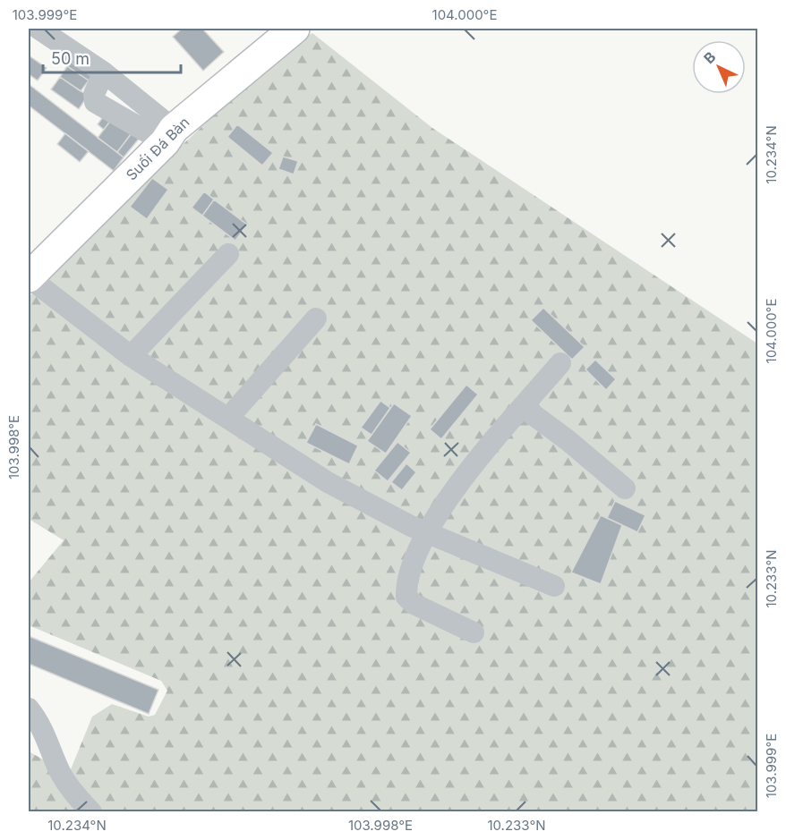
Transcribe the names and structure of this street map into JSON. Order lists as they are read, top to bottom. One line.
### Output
{"streets":{"street":["Suối Đá Bàn"]},"scale_bar":"50 m","north":"top left","coordinates":["103.999°E","104.000°E","10.234°N","103.998°E","10.233°N"]}
